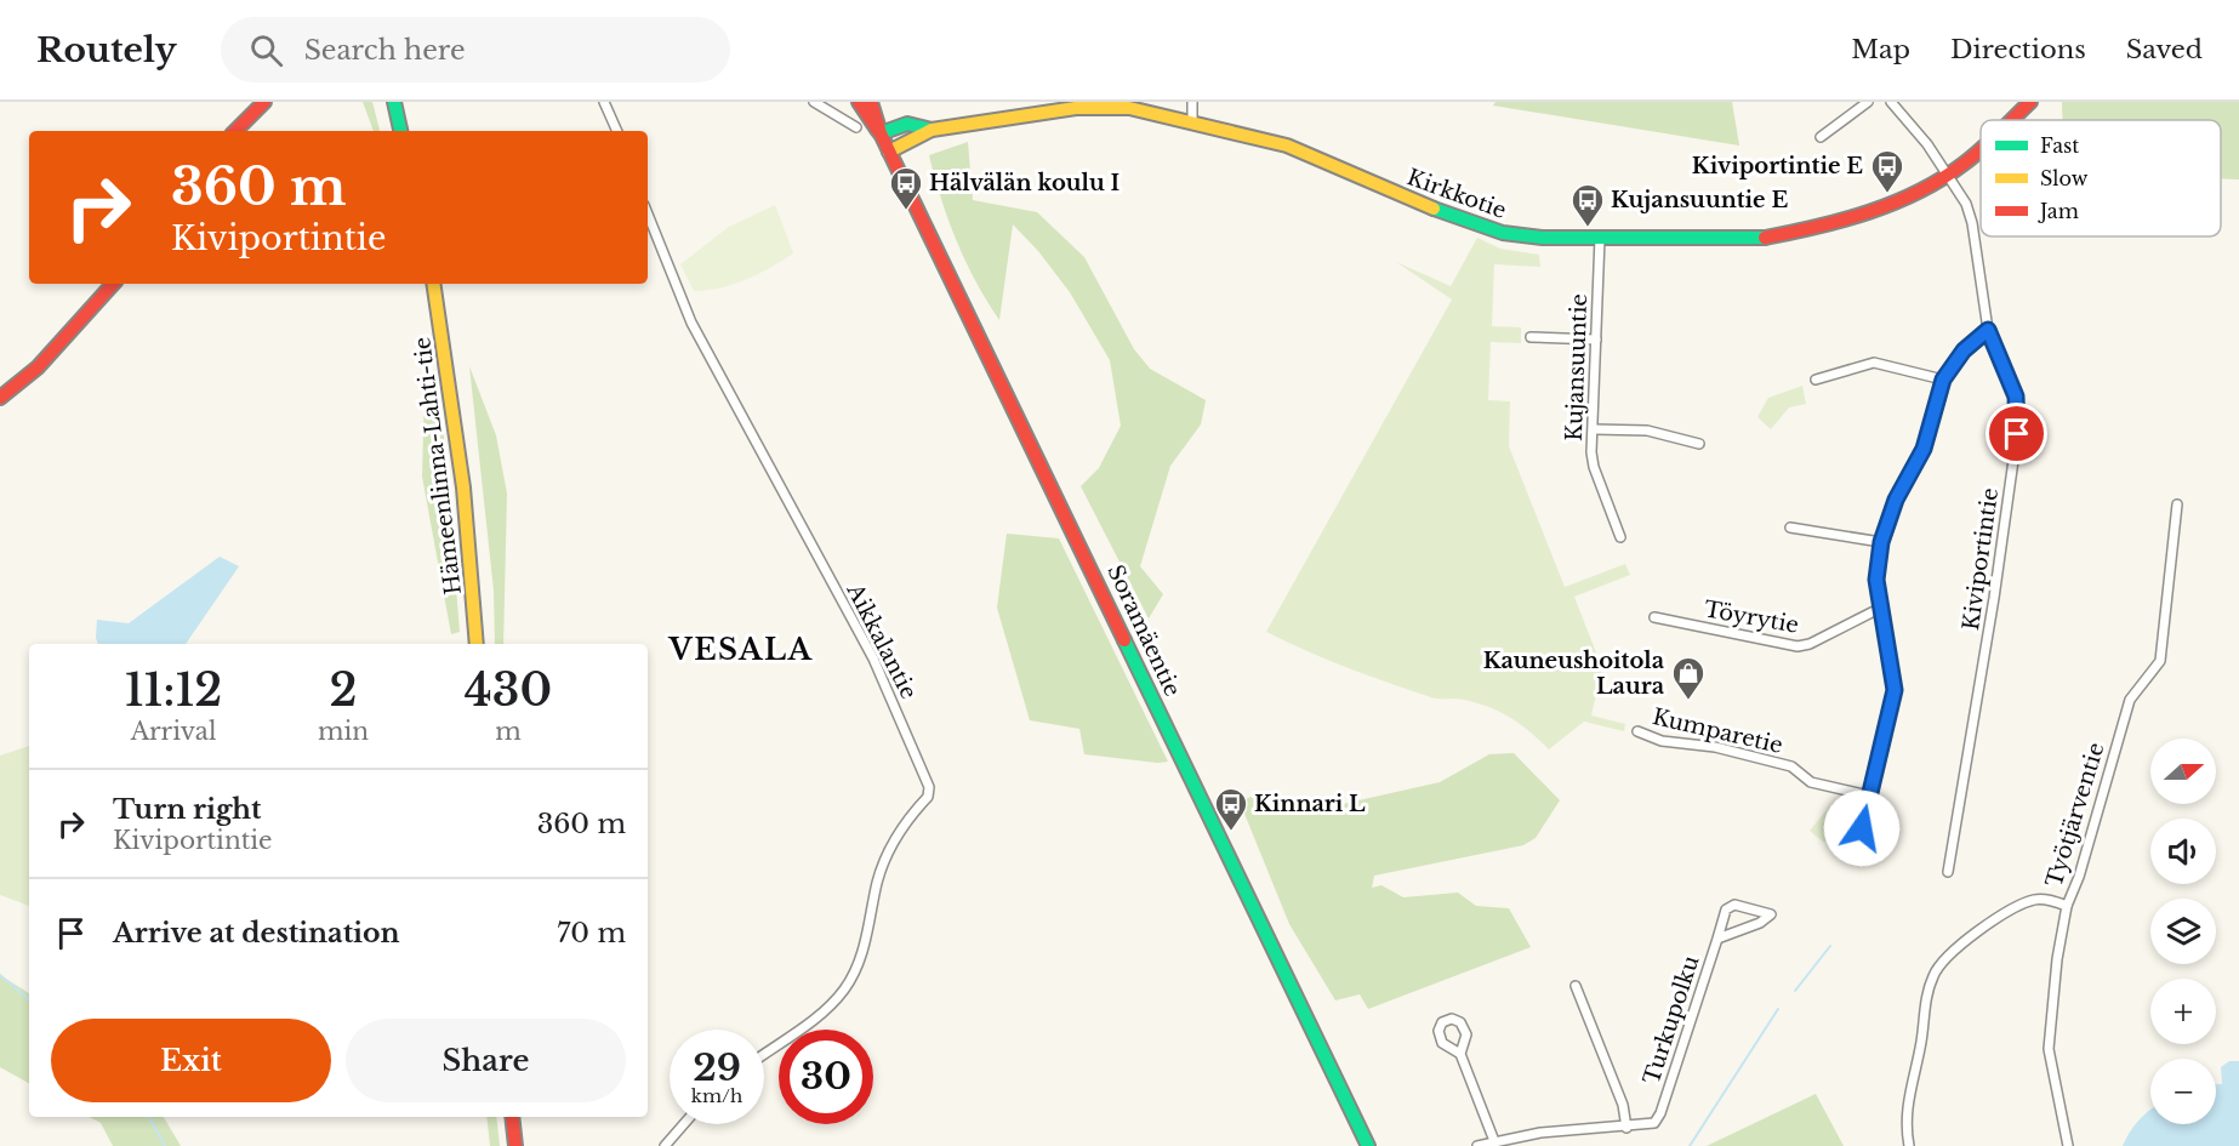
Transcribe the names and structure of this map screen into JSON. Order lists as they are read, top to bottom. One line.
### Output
{"streets":{"main road":["Kirkkotie","Hämeenlinna-Lahti-tie","Soramäentie"],"street":["Kujansuuntie","Kiviportintie","Töyrytie","Aikkalantie","Kumparetie","Työtjärventie","Turkupolku"]},"crossings":[["Kirkkotie","Kujansuuntie"],["Kirkkotie","Kiviportintie"],["Kirkkotie","Soramäentie"]],"districts":["VESALA"],"places":{"bus stop":["Kiviportintie E","Hälvälän koulu I","Kujansuuntie E","Kinnari L"],"shop":["Kauneushoitola Laura"]},"legend":["Fast","Slow","Jam"],"north":"right","page":{"header":"Routely","search":"Search here","nav":["Map","Directions","Saved"],"turn":["360 m","Kiviportintie"],"eta":["11:12","Arrival","2","min","430","m"],"map_buttons":["+","−"],"list":[{"name":"Turn right","note":"Kiviportintie","value":"360 m"},{"name":"Arrive at destination","value":"70 m"}],"buttons":["Exit","Share"],"speed":"29 km/h","limit":"30"}}
